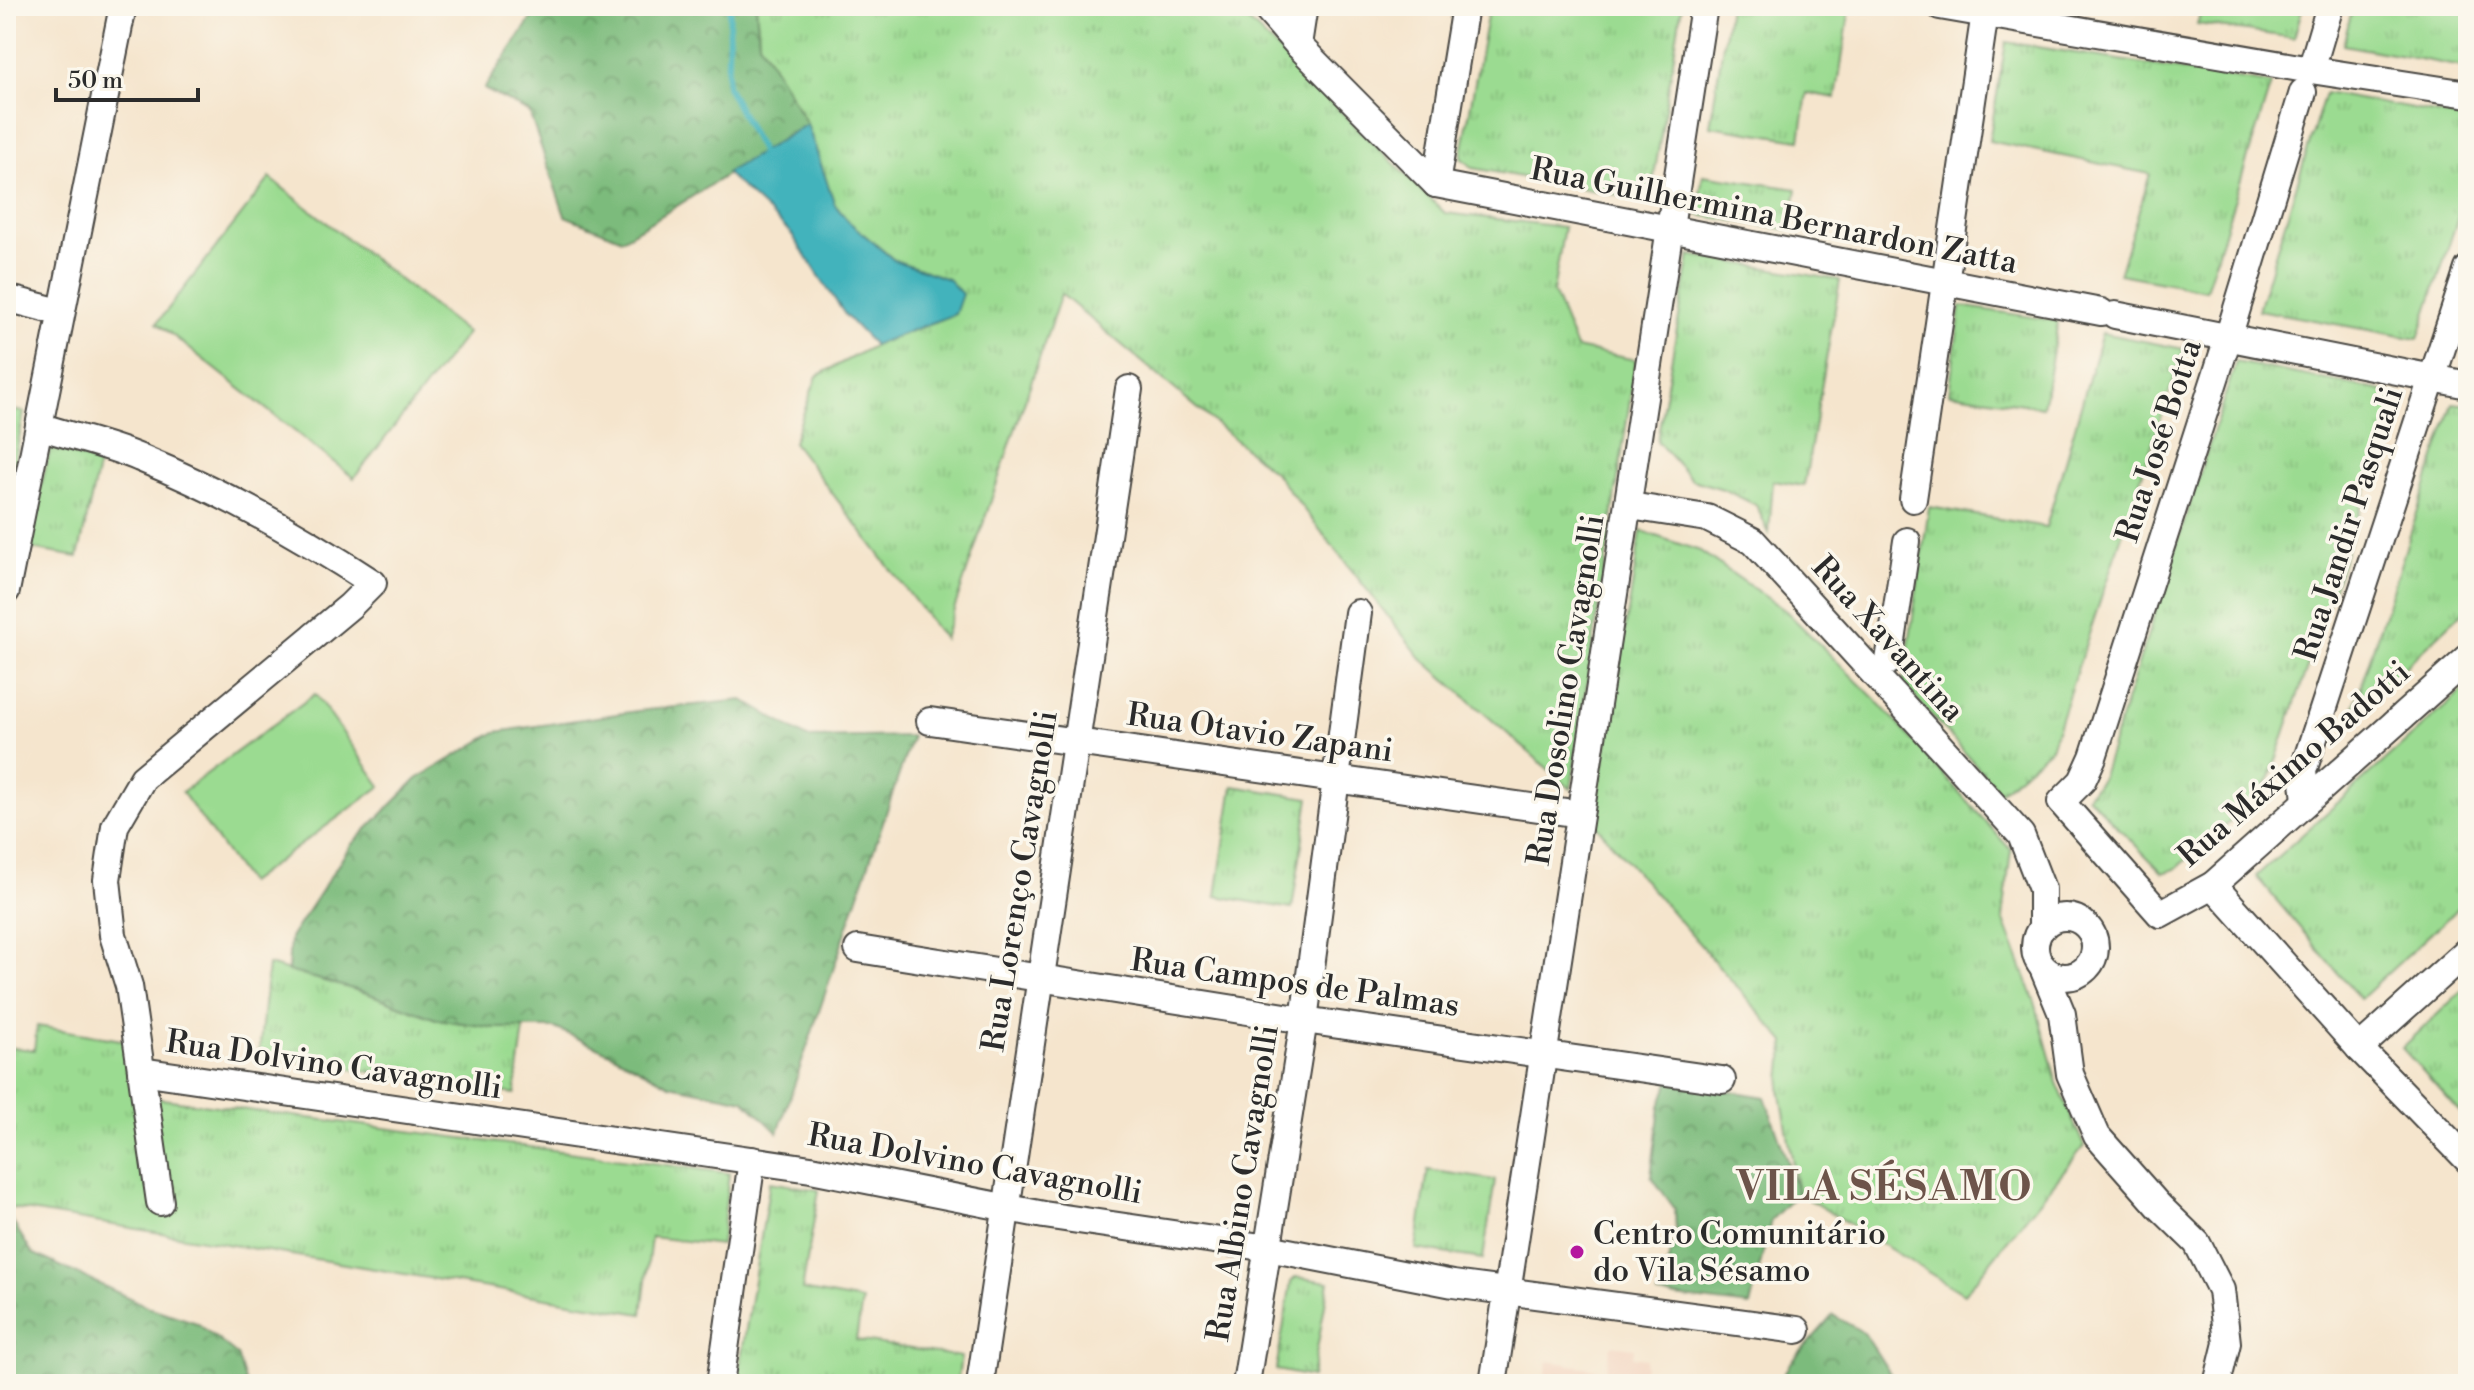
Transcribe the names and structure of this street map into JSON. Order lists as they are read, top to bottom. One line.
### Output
{"streets":{"street":["Rua Guilhermina Bernardon Zatta","Rua José Botta","Rua Jandir Pasquali","Rua Xavantina","Rua Dosolino Cavagnolli","Rua Otavio Zapani","Rua Máximo Badotti","Rua Lorenço Cavagnolli","Rua Campos de Palmas","Rua Dolvino Cavagnolli","Rua Albino Cavagnolli"]},"crossings":[["Rua Guilhermina Bernardon Zatta","Rua José Botta"],["Rua Guilhermina Bernardon Zatta","Rua Jandir Pasquali"],["Rua Guilhermina Bernardon Zatta","Rua Dosolino Cavagnolli"],["Rua José Botta","Rua Máximo Badotti"],["Rua Jandir Pasquali","Rua Máximo Badotti"],["Rua Xavantina","Rua Dosolino Cavagnolli"],["Rua Dosolino Cavagnolli","Rua Otavio Zapani"],["Rua Dosolino Cavagnolli","Rua Campos de Palmas"],["Rua Dosolino Cavagnolli","Rua Dolvino Cavagnolli"],["Rua Otavio Zapani","Rua Lorenço Cavagnolli"],["Rua Otavio Zapani","Rua Albino Cavagnolli"],["Rua Lorenço Cavagnolli","Rua Campos de Palmas"],["Rua Lorenço Cavagnolli","Rua Dolvino Cavagnolli"],["Rua Campos de Palmas","Rua Albino Cavagnolli"],["Rua Dolvino Cavagnolli","Rua Albino Cavagnolli"]],"districts":["VILA SÉSAMO"],"places":["Centro Comunitário do Vila Sésamo"],"scale_bar":"50 m"}
